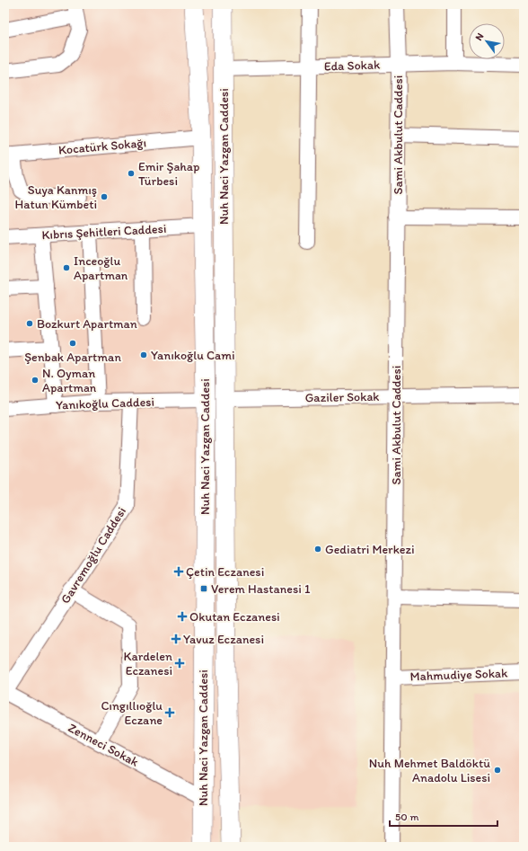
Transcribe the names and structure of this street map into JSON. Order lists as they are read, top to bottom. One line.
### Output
{"streets":{"main road":["Nuh Naci Yazgan Caddesi"],"street":["Eda Sokak","Sami Akbulut Caddesi","Kocatürk Sokağı","Kıbrıs Şehitleri Caddesi","Gaziler Sokak","Yanıkoğlu Caddesi","Gavremoğlu Caddesi","Mahmudiye Sokak","Zenneci Sokak"]},"crossings":[["Eda Sokak","Sami Akbulut Caddesi"],["Eda Sokak","Nuh Naci Yazgan Caddesi"],["Sami Akbulut Caddesi","Gaziler Sokak"],["Sami Akbulut Caddesi","Mahmudiye Sokak"],["Kocatürk Sokağı","Nuh Naci Yazgan Caddesi"],["Nuh Naci Yazgan Caddesi","Kıbrıs Şehitleri Caddesi"],["Nuh Naci Yazgan Caddesi","Gaziler Sokak"],["Nuh Naci Yazgan Caddesi","Yanıkoğlu Caddesi"],["Nuh Naci Yazgan Caddesi","Zenneci Sokak"],["Yanıkoğlu Caddesi","Gavremoğlu Caddesi"],["Gavremoğlu Caddesi","Zenneci Sokak"]],"places":{"other":["Emir Şahap Türbesi","Suya Kanmış Hatun Kümbeti","Inceoğlu Apartman","Bozkurt Apartman","Şenbak Apartman","Yanıkoğlu Cami","N. Oyman Apartman","Gediatri Merkezi","Nuh Mehmet Baldöktü Anadolu Lisesi"],"health":["Çetin Eczanesi","Okutan Eczanesi","Yavuz Eczanesi","Kardelen Eczanesi","Cıngıllıoğlu Eczane"],"transit":["Verem Hastanesi 1"]},"scale_bar":"50 m","north":"top left"}
